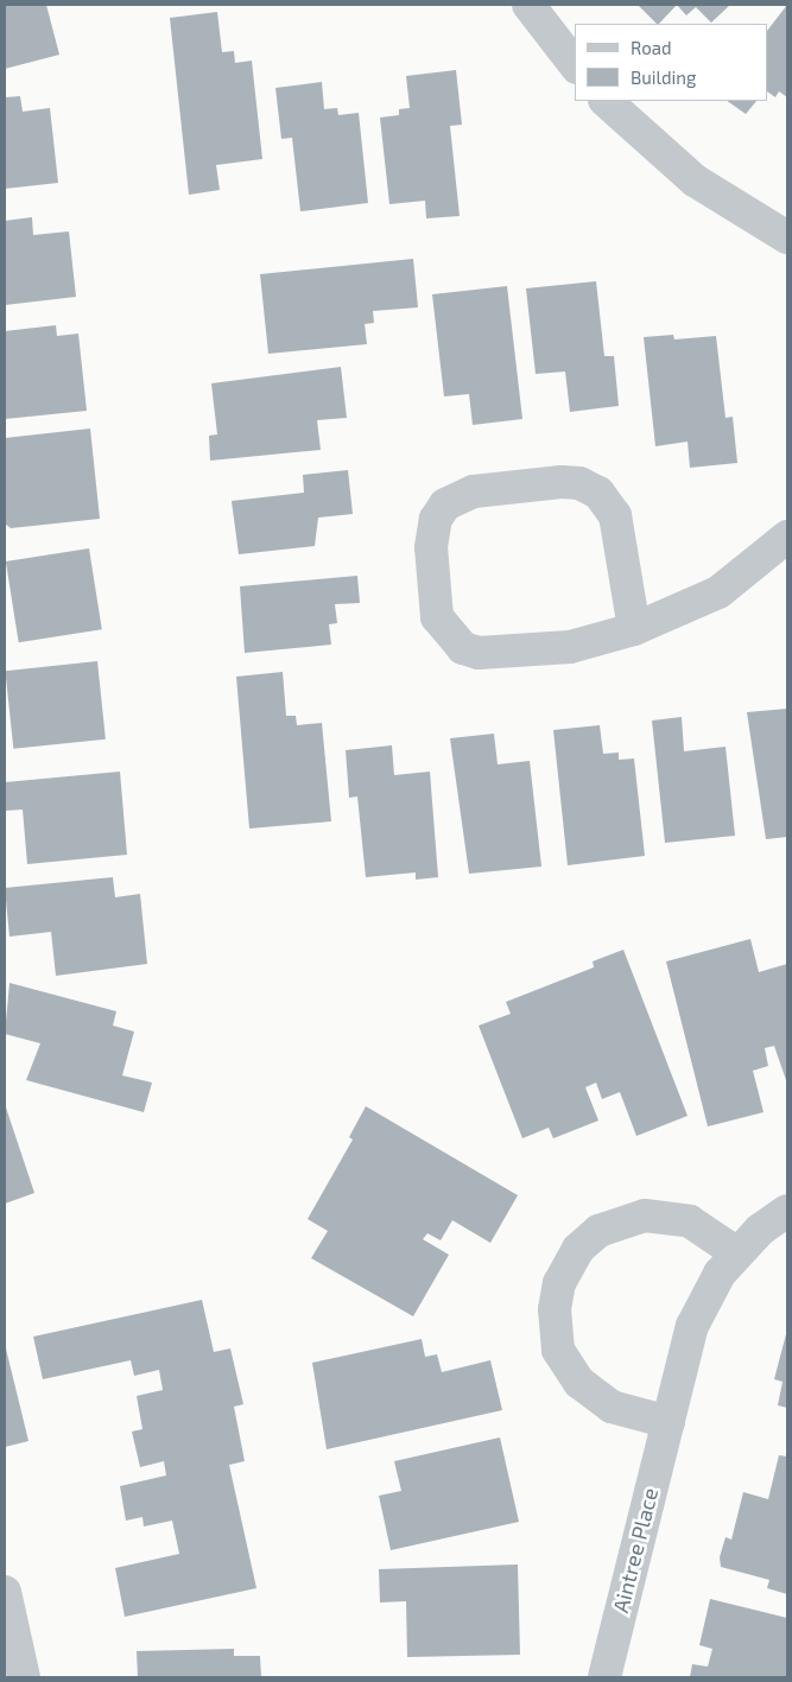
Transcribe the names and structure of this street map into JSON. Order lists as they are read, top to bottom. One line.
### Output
{"streets":{"street":["Aintree Place"]},"legend":["Road","Building"]}
